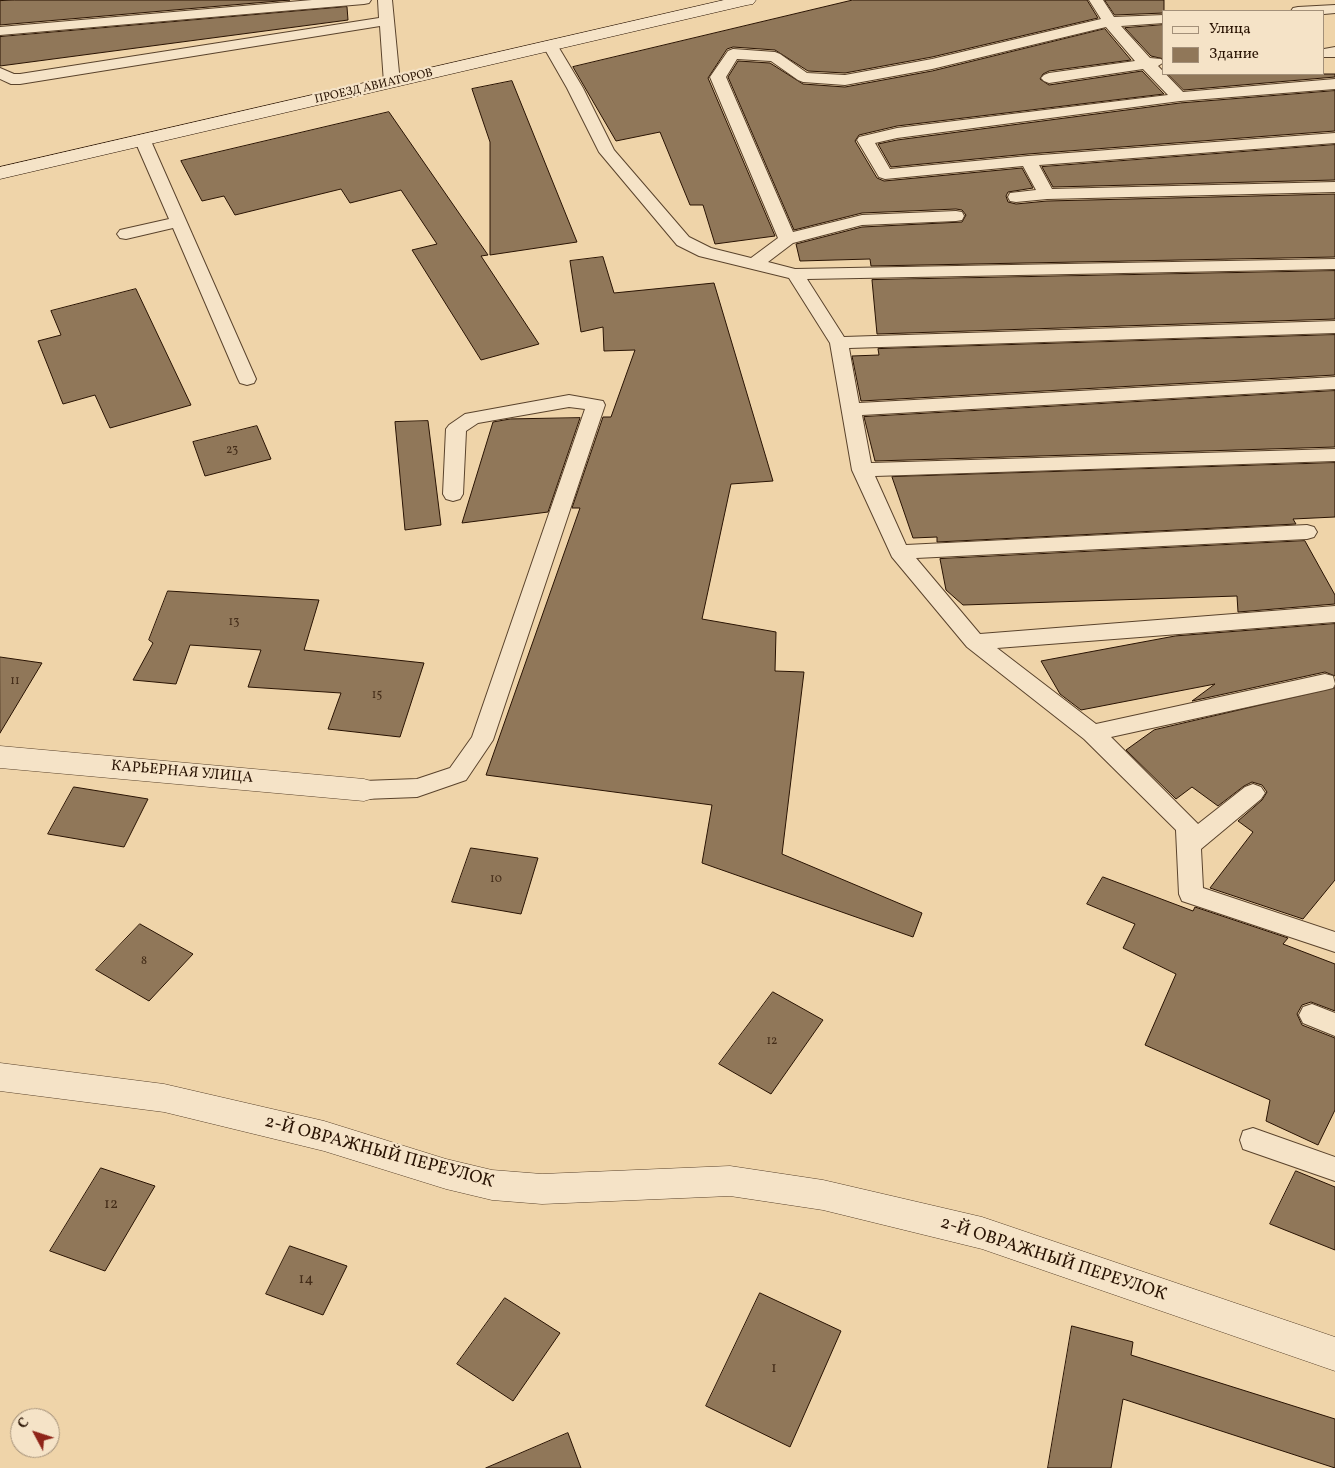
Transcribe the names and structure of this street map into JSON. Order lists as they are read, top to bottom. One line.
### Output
{"streets":{"street":["ПРОЕЗД АВИАТОРОВ","КАРЬЕРНАЯ УЛИЦА","2-Й ОВРАЖНЫЙ ПЕРЕУЛОК"]},"house_numbers":["23","13","11","15","10","8","12","12","14","1"],"legend":["Улица","Здание"],"north":"top left"}
